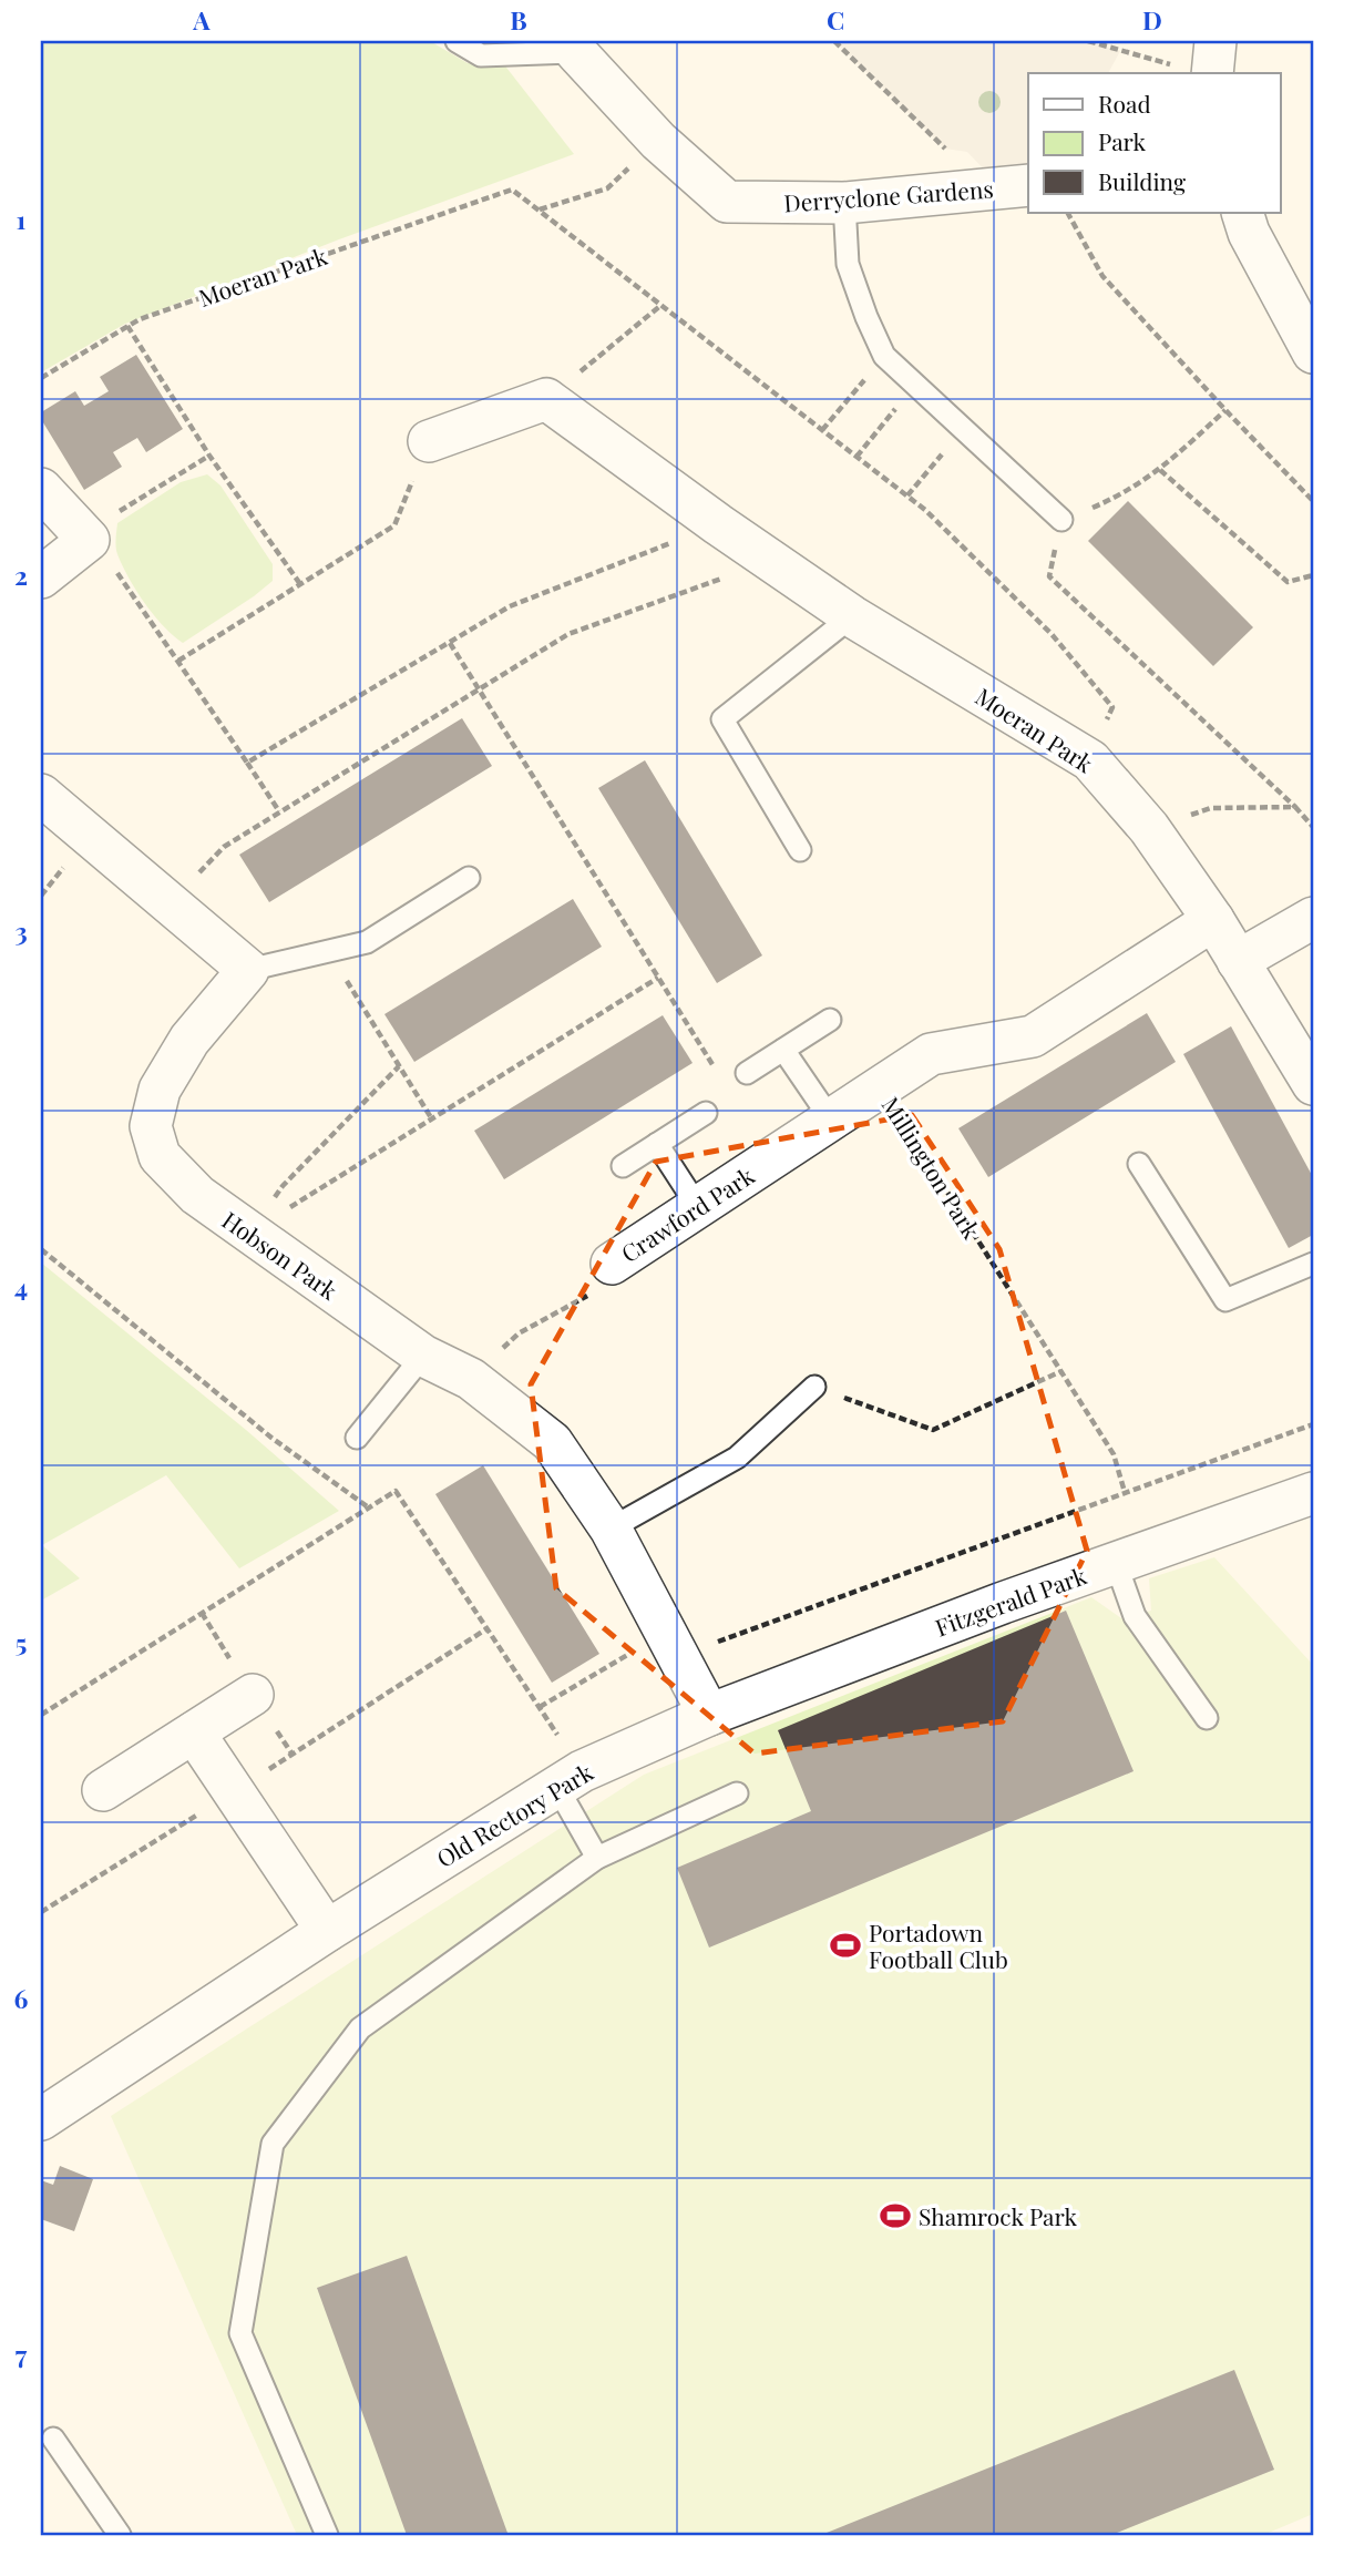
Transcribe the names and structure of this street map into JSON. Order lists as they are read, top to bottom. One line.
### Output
{"streets":{"street":["Derryclone Gardens","Moeran Park","Millington Park","Crawford Park","Hobson Park","Fitzgerald Park","Old Rectory Park"]},"crossings":[["Moeran Park","Millington Park"],["Millington Park","Crawford Park"],["Crawford Park","Hobson Park"],["Hobson Park","Fitzgerald Park"],["Hobson Park","Old Rectory Park"],["Fitzgerald Park","Old Rectory Park"]],"places":{"sports":["Portadown Football Club","Shamrock Park"]},"legend":["Road","Park","Building"],"grid":{"columns":["A","B","C","D"],"rows":["1","2","3","4","5","6","7"]}}
